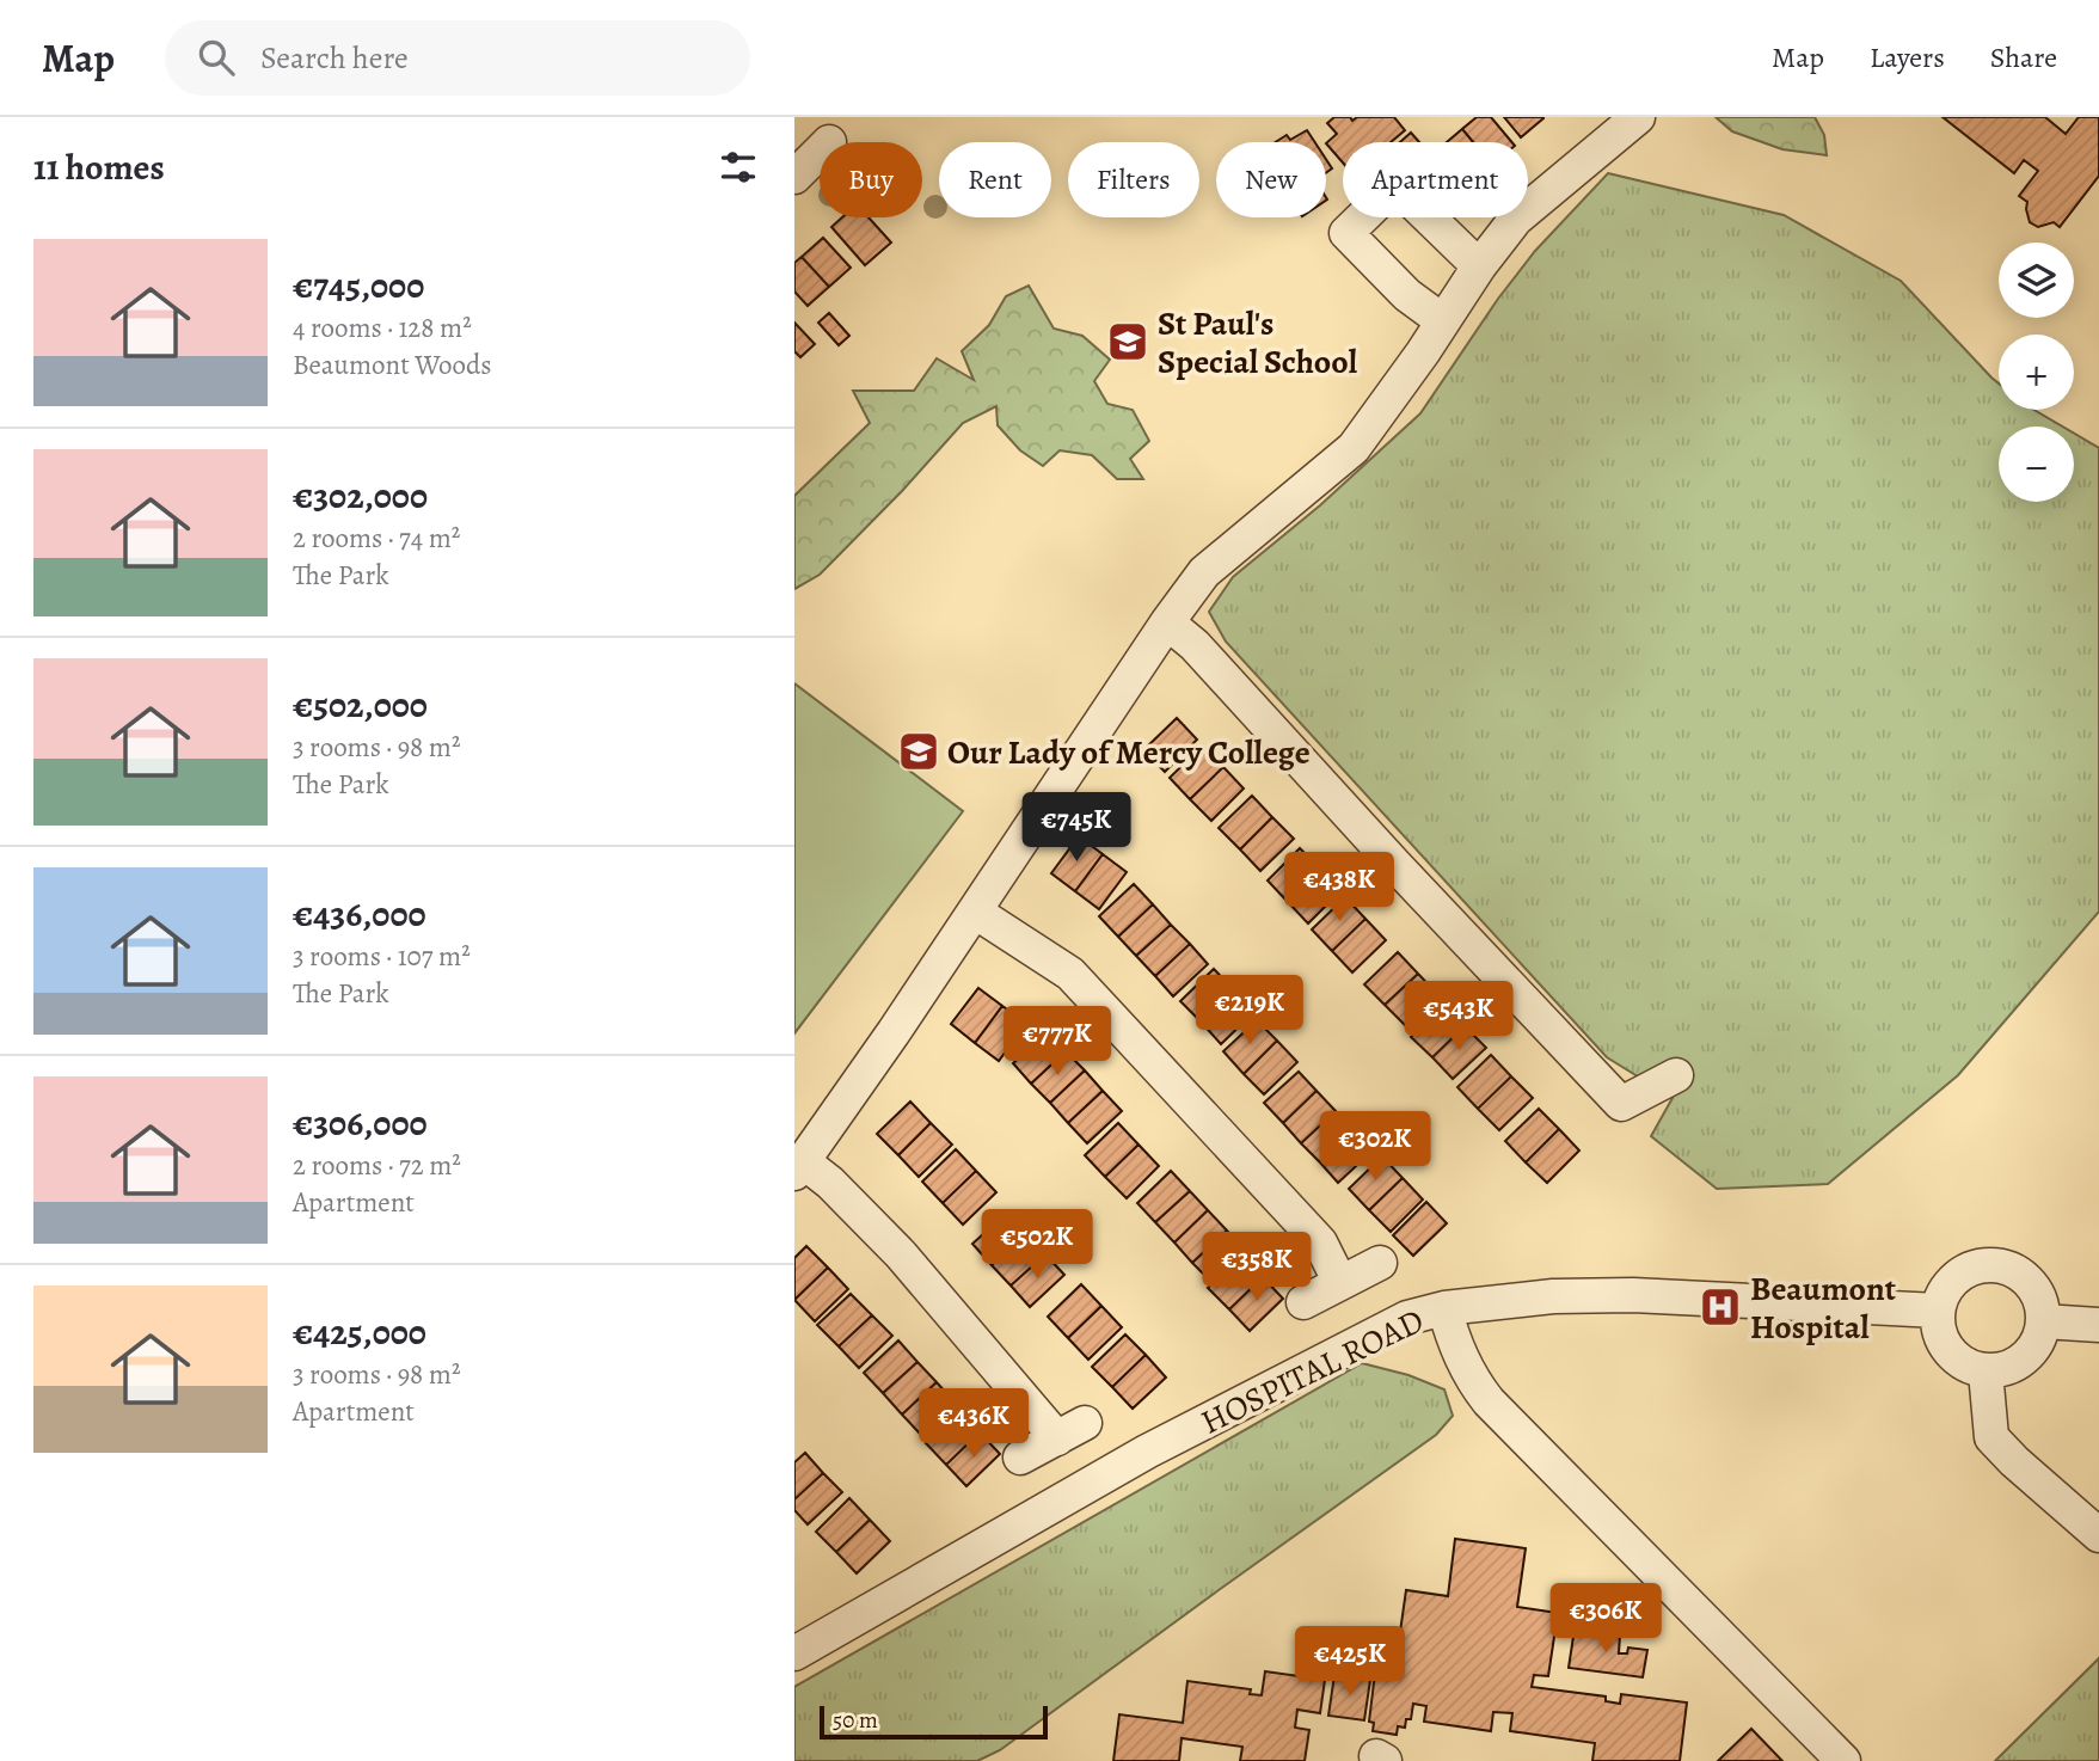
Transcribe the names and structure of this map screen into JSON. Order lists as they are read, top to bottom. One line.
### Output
{"streets":{"street":["HOSPITAL ROAD"]},"places":{"school or university":["St Paul's Special School","Our Lady of Mercy College"],"hospital":["Beaumont Hospital"]},"scale_bar":"50 m","page":{"header":"Map","search":"Search here","nav":["Map","Layers","Share"],"heading":"11 homes","chip":["Buy","Rent","Filters","New","Apartment"],"list":[{"name":"€745,000","note":"4 rooms · 128 m² · Beaumont Woods"},{"name":"€302,000","note":"2 rooms · 74 m² · The Park"},{"name":"€502,000","note":"3 rooms · 98 m² · The Park"},{"name":"€436,000","note":"3 rooms · 107 m² · The Park"},{"name":"€306,000","note":"2 rooms · 72 m² · Apartment"},{"name":"€425,000","note":"3 rooms · 98 m² · Apartment"}],"map_buttons":["+","−"],"price":["€745K","€438K","€219K","€543K","€777K","€302K","€502K","€358K","€436K","€306K","€425K"],"scale":"50 m"}}
